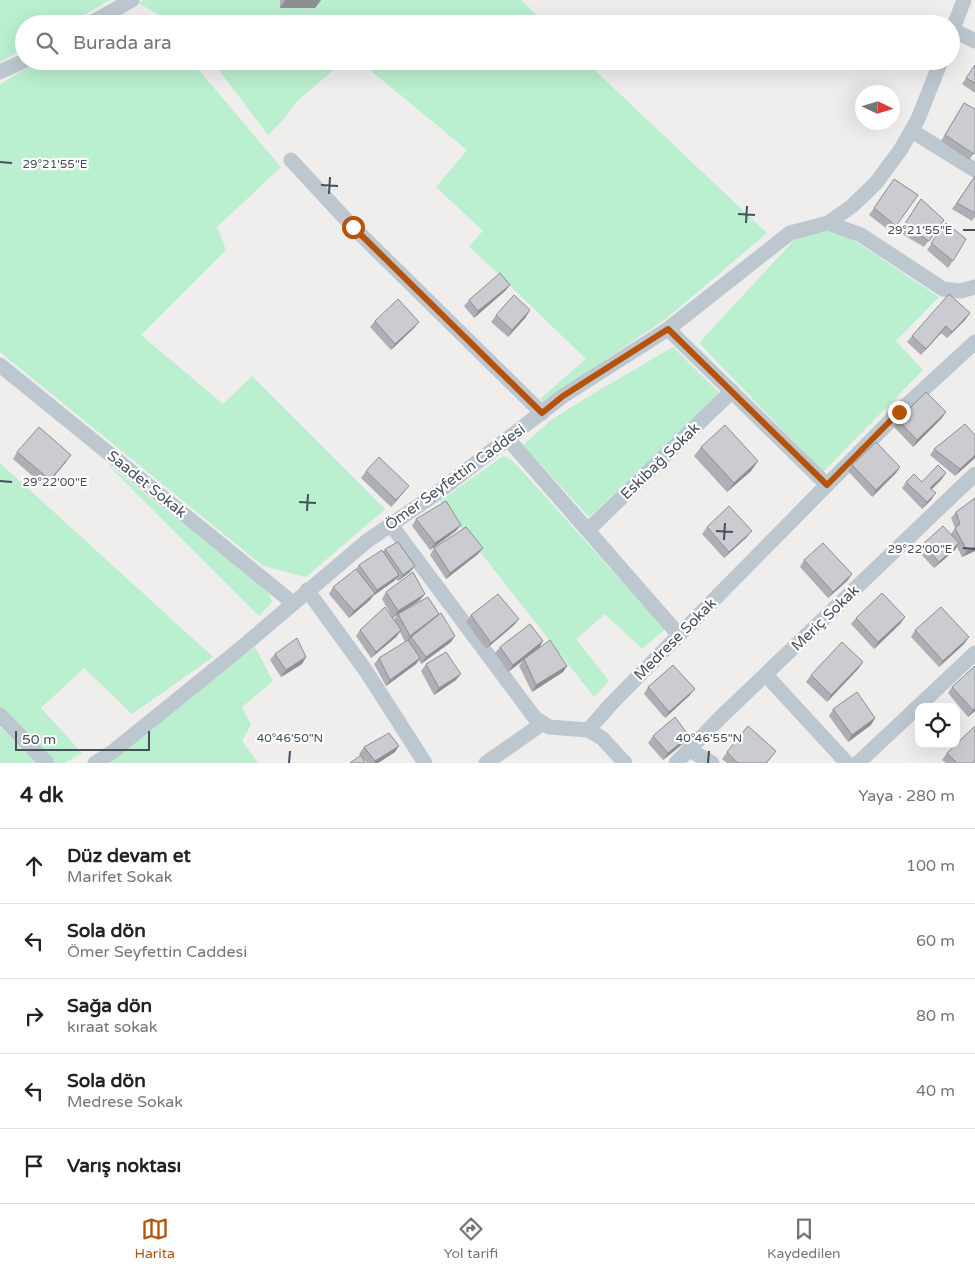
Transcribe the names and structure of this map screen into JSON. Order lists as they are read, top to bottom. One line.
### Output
{"streets":{"street":["Eskibağ Sokak","Ömer Seyfettin Caddesi","Saadet Sokak","Meriç Sokak","Medrese Sokak"]},"crossings":[["Ömer Seyfettin Caddesi","Saadet Sokak"]],"scale_bar":"50 m","north":"right","page":{"search":"Burada ara","scale":"50 m","heading":["4 dk","Yaya · 280 m"],"list":[["Düz devam et","Marifet Sokak","100 m"],["Sola dön","Ömer Seyfettin Caddesi","60 m"],["Sağa dön","kıraat sokak","80 m"],["Sola dön","Medrese Sokak","40 m"],"Varış noktası"],"nav":["Harita","Yol tarifi","Kaydedilen"]},"coordinates":["29°21'55\"E","29°22'00\"E","40°46'50\"N","40°46'55\"N"]}
